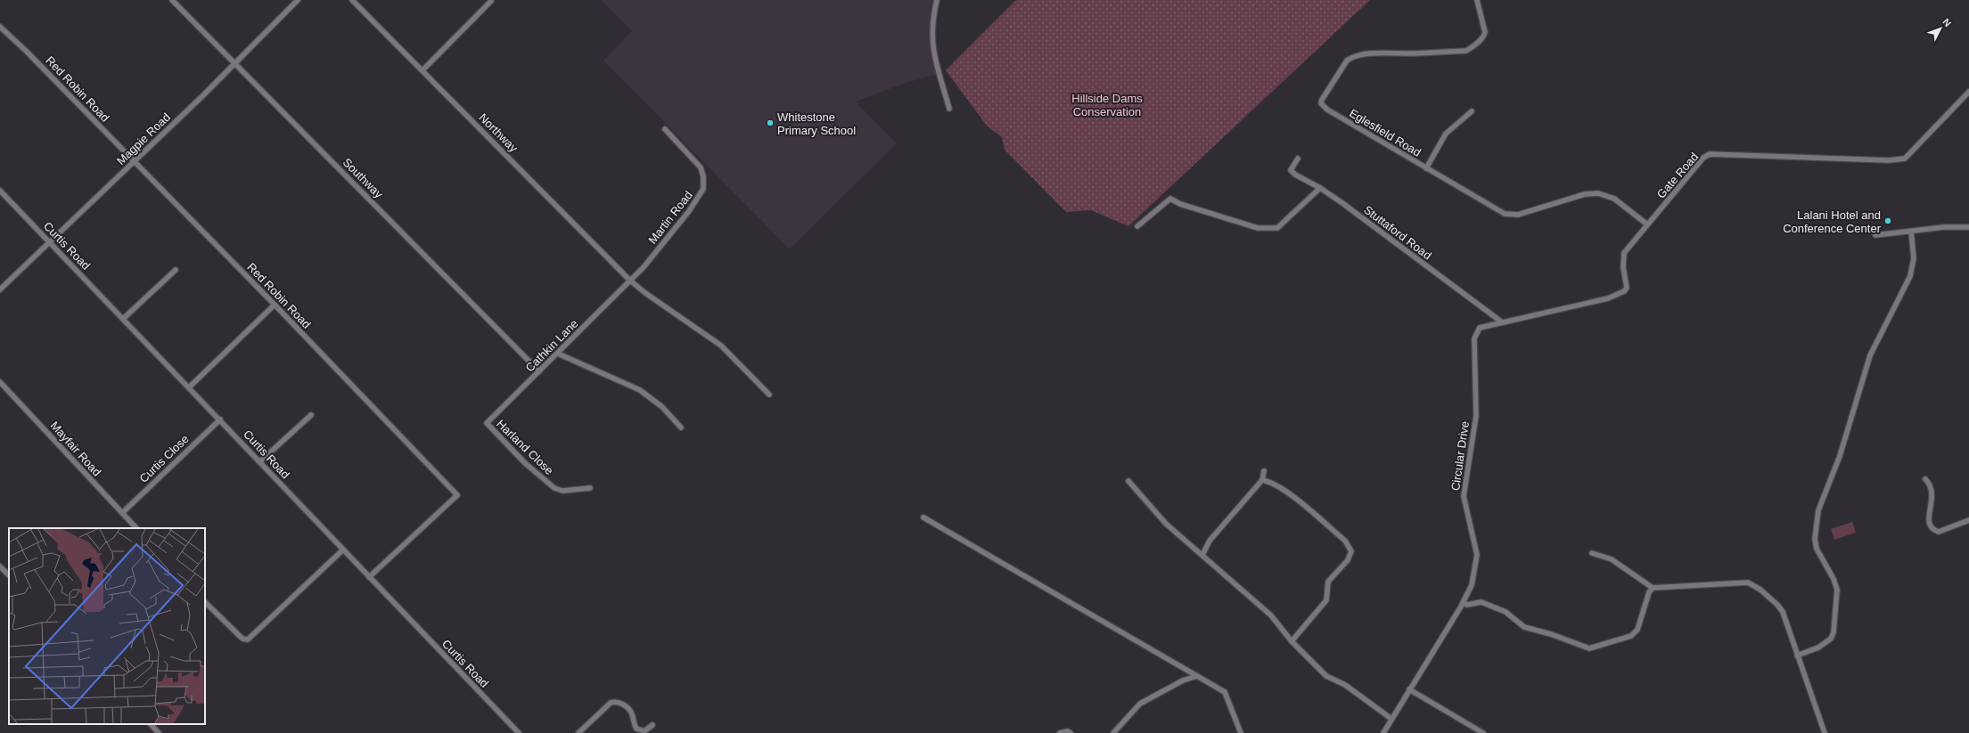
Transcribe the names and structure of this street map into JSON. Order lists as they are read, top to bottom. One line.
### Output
{"streets":{"street":["Red Robin Road","Northway","Eglesfield Road","Magpie Road","Gate Road","Southway","Martin Road","Stuttaford Road","Curtis Road","Cathkin Lane","Harland Close","Mayfair Road","Circular Drive","Curtis Close"]},"crossings":[["Red Robin Road","Magpie Road"],["Red Robin Road","Curtis Road"],["Northway","Martin Road"],["Northway","Cathkin Lane"],["Eglesfield Road","Gate Road"],["Magpie Road","Southway"],["Magpie Road","Curtis Road"],["Gate Road","Stuttaford Road"],["Gate Road","Circular Drive"],["Southway","Cathkin Lane"],["Martin Road","Cathkin Lane"],["Stuttaford Road","Circular Drive"],["Curtis Road","Curtis Close"],["Cathkin Lane","Harland Close"],["Mayfair Road","Curtis Close"]],"parks":["Hillside Dams Conservation"],"places":["Whitestone Primary School","Lalani Hotel and Conference Center"],"north":"top right"}
